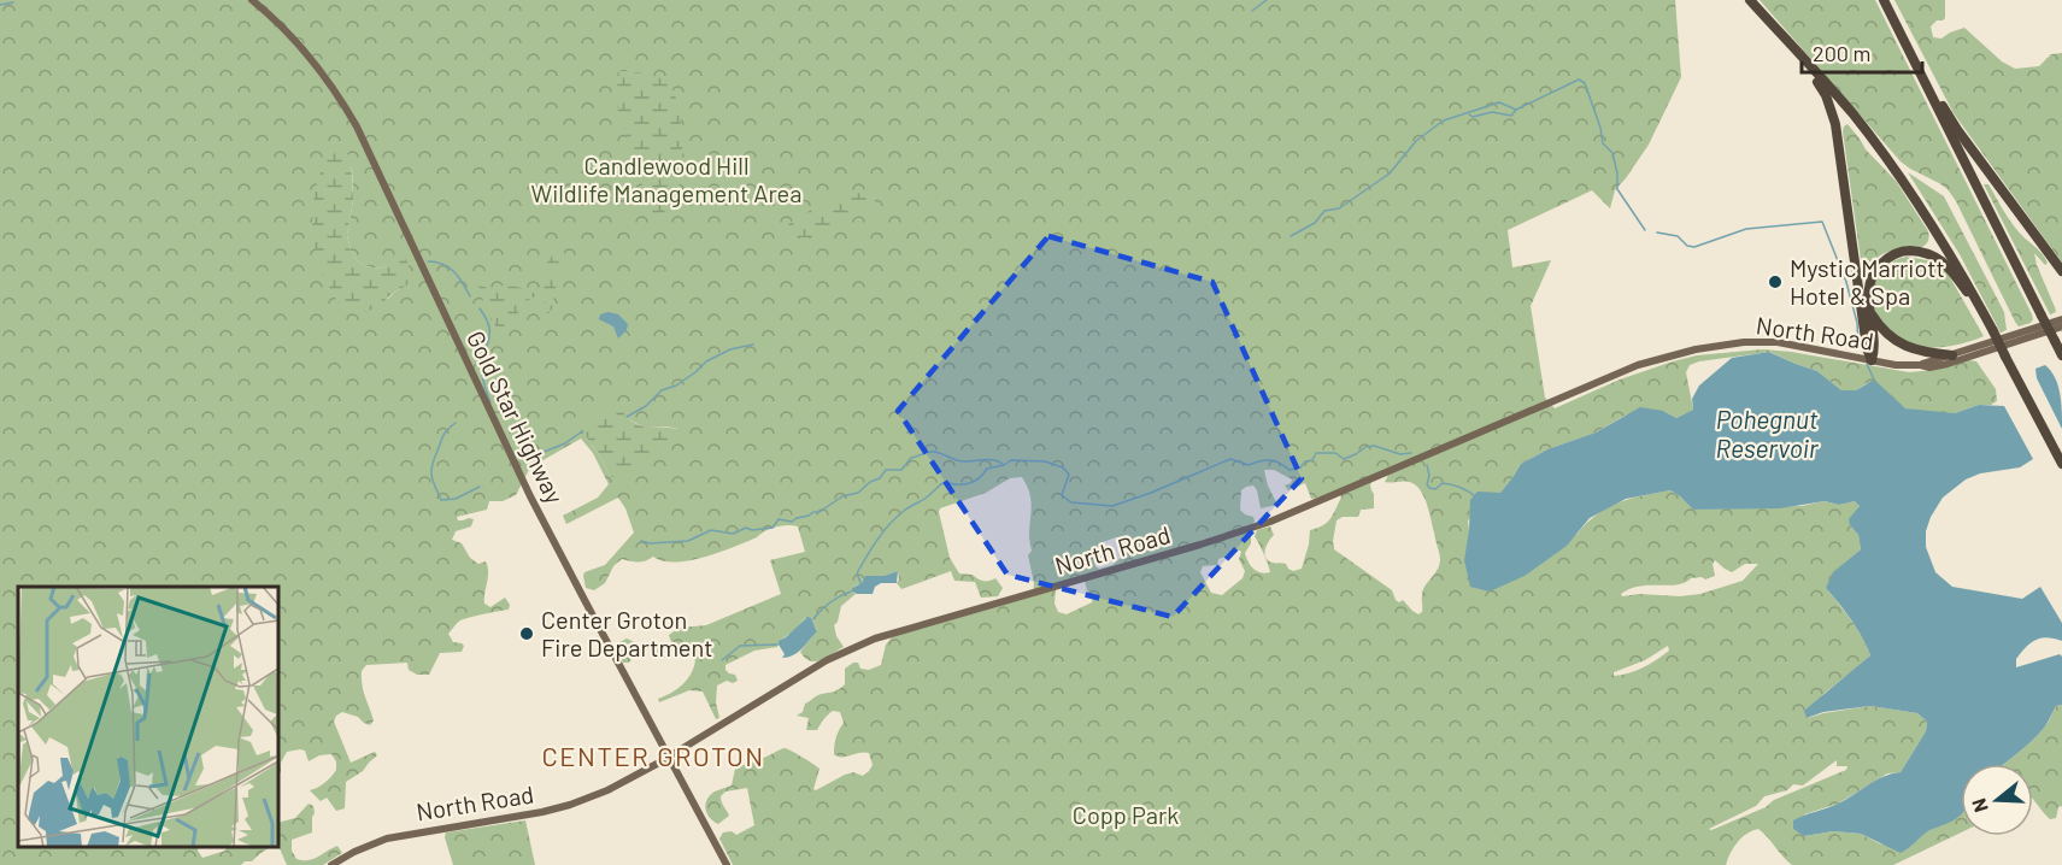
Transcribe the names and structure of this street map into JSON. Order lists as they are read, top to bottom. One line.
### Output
{"streets":{"main road":["North Road","Gold Star Highway"]},"crossings":[["North Road","Gold Star Highway"]],"districts":["CENTER GROTON"],"water":["Pohegnut Reservoir"],"parks":["Candlewood Hill Wildlife Management Area","Copp Park"],"places":["Mystic Marriott Hotel & Spa","Center Groton Fire Department"],"scale_bar":"200 m","north":"left"}
